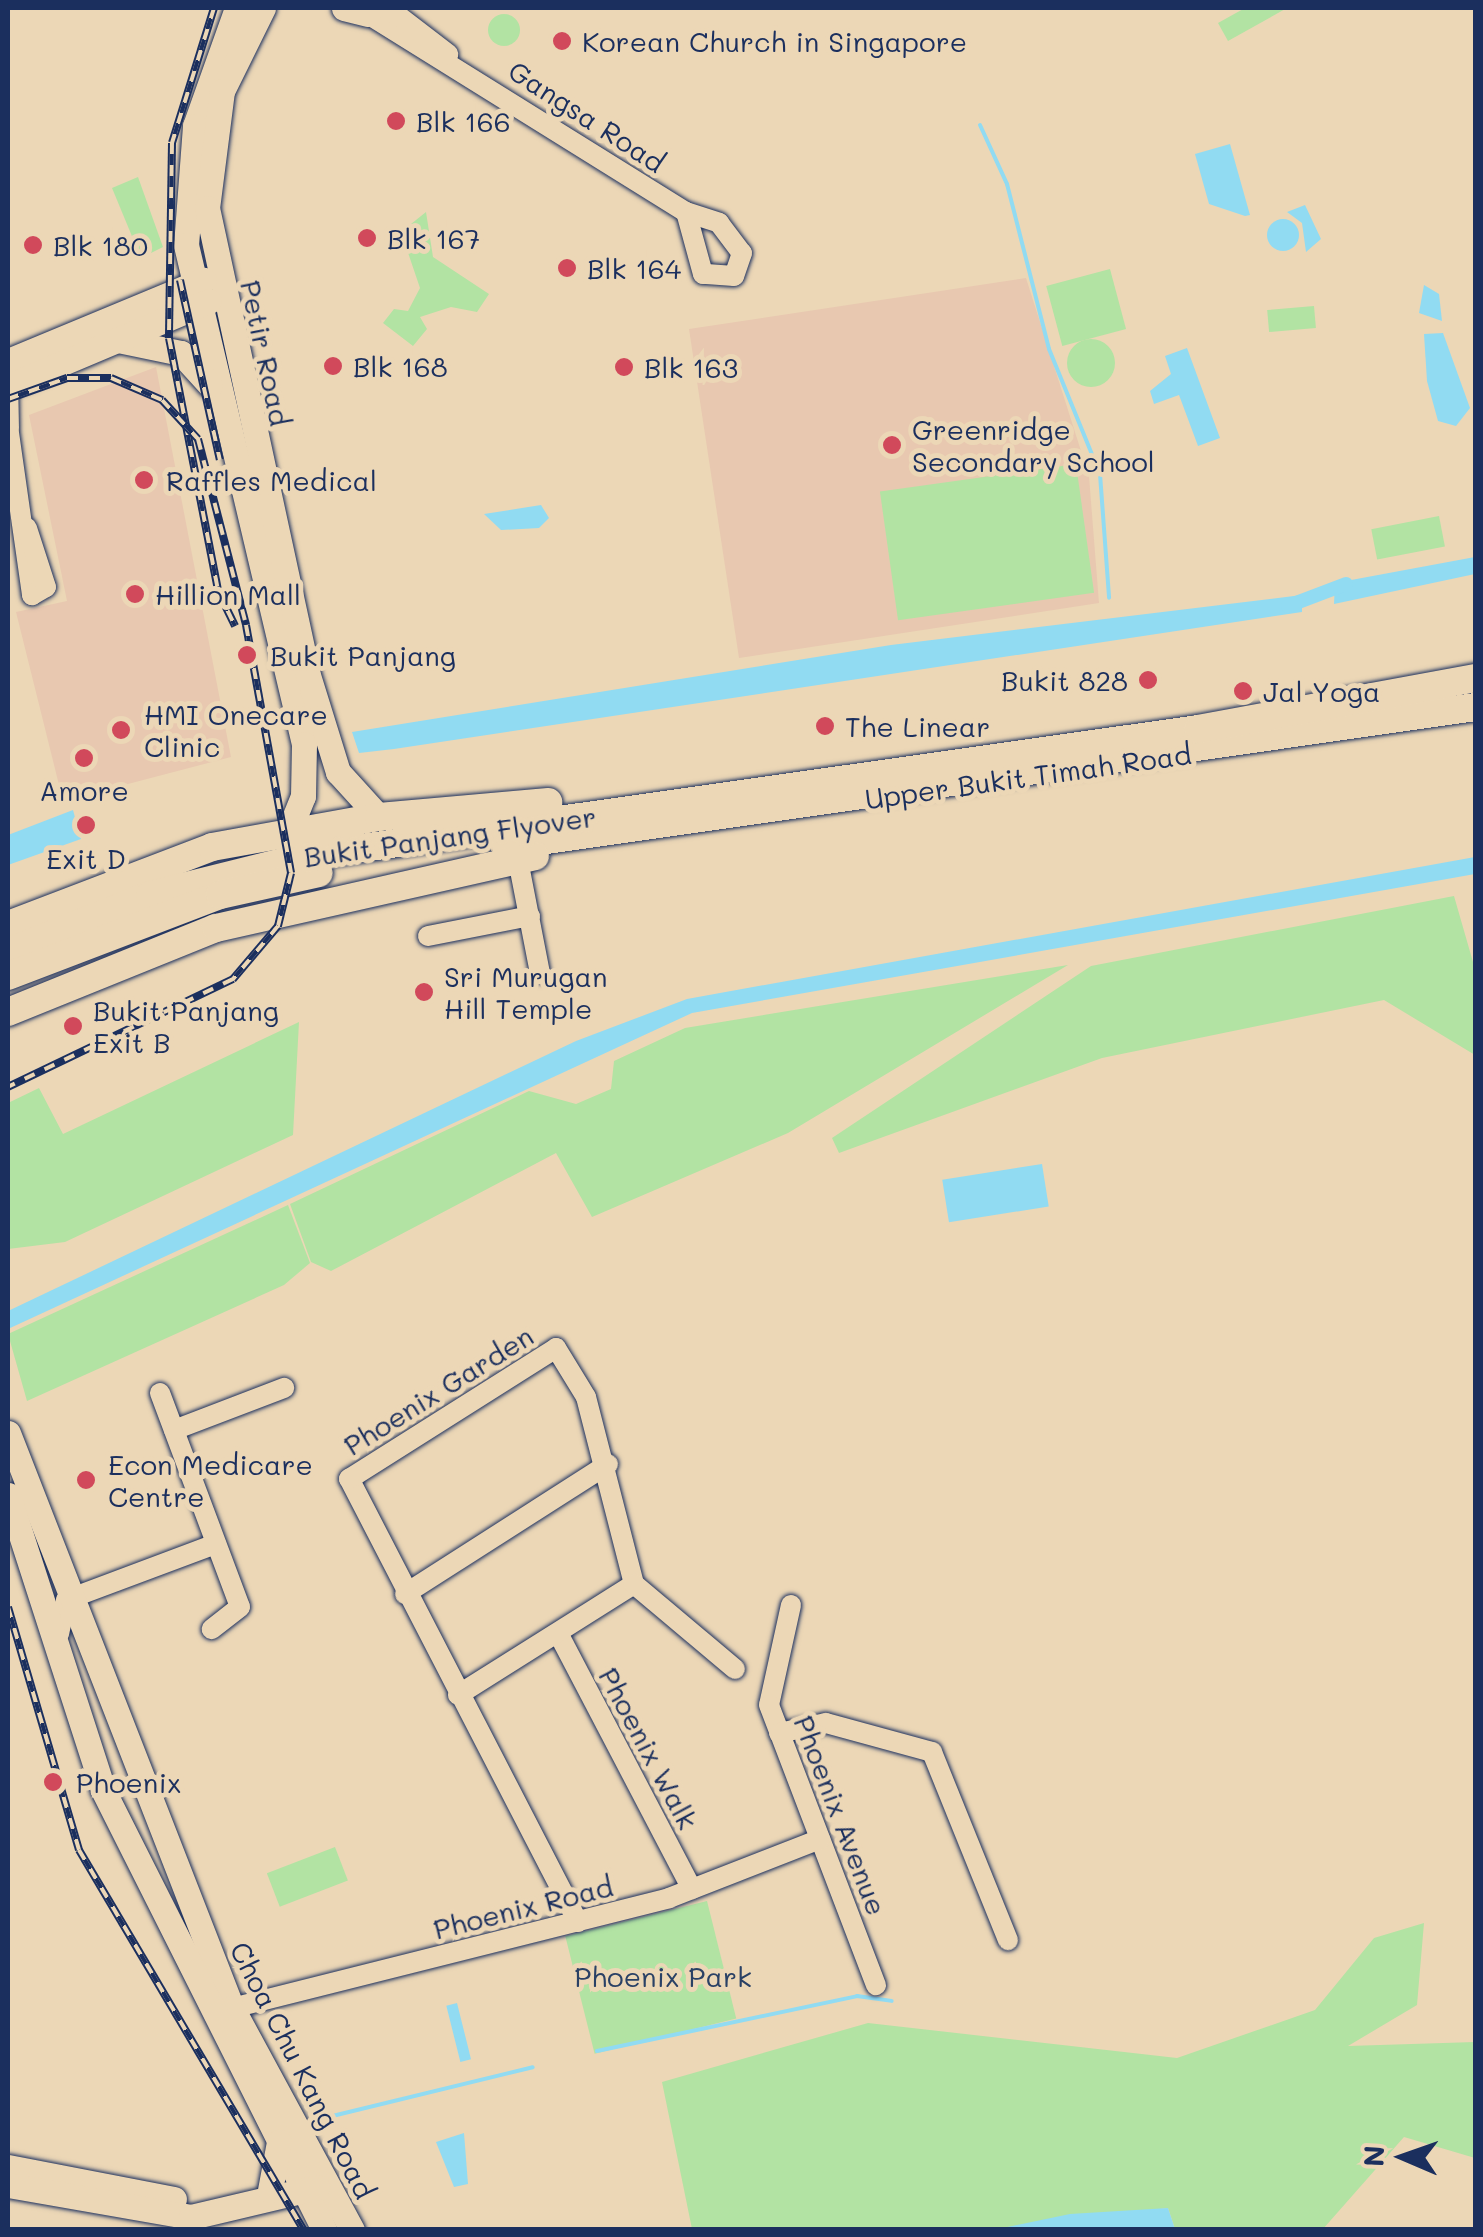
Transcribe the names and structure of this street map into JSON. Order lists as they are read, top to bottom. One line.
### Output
{"streets":{"highway":["Upper Bukit Timah Road","Bukit Panjang Flyover"],"main road":["Petir Road","Choa Chu Kang Road"],"street":["Gangsa Road","Phoenix Garden","Phoenix Walk","Phoenix Avenue","Phoenix Road"]},"crossings":[["Upper Bukit Timah Road","Bukit Panjang Flyover"],["Phoenix Garden","Phoenix Road"],["Phoenix Walk","Phoenix Road"],["Phoenix Avenue","Phoenix Road"],["Phoenix Road","Choa Chu Kang Road"]],"parks":["Phoenix Park"],"places":["Korean Church in Singapore","Blk 166","Blk 167","Blk 180","Blk 164","Blk 168","Blk 163","Greenridge Secondary School","Raffles Medical","Hillion Mall","Bukit Panjang","Bukit 828","Jal Yoga","The Linear","HMI Onecare Clinic","Amore","Exit D","Sri Murugan Hill Temple","Bukit Panjang Exit B","Econ Medicare Centre","Phoenix"],"north":"left"}
